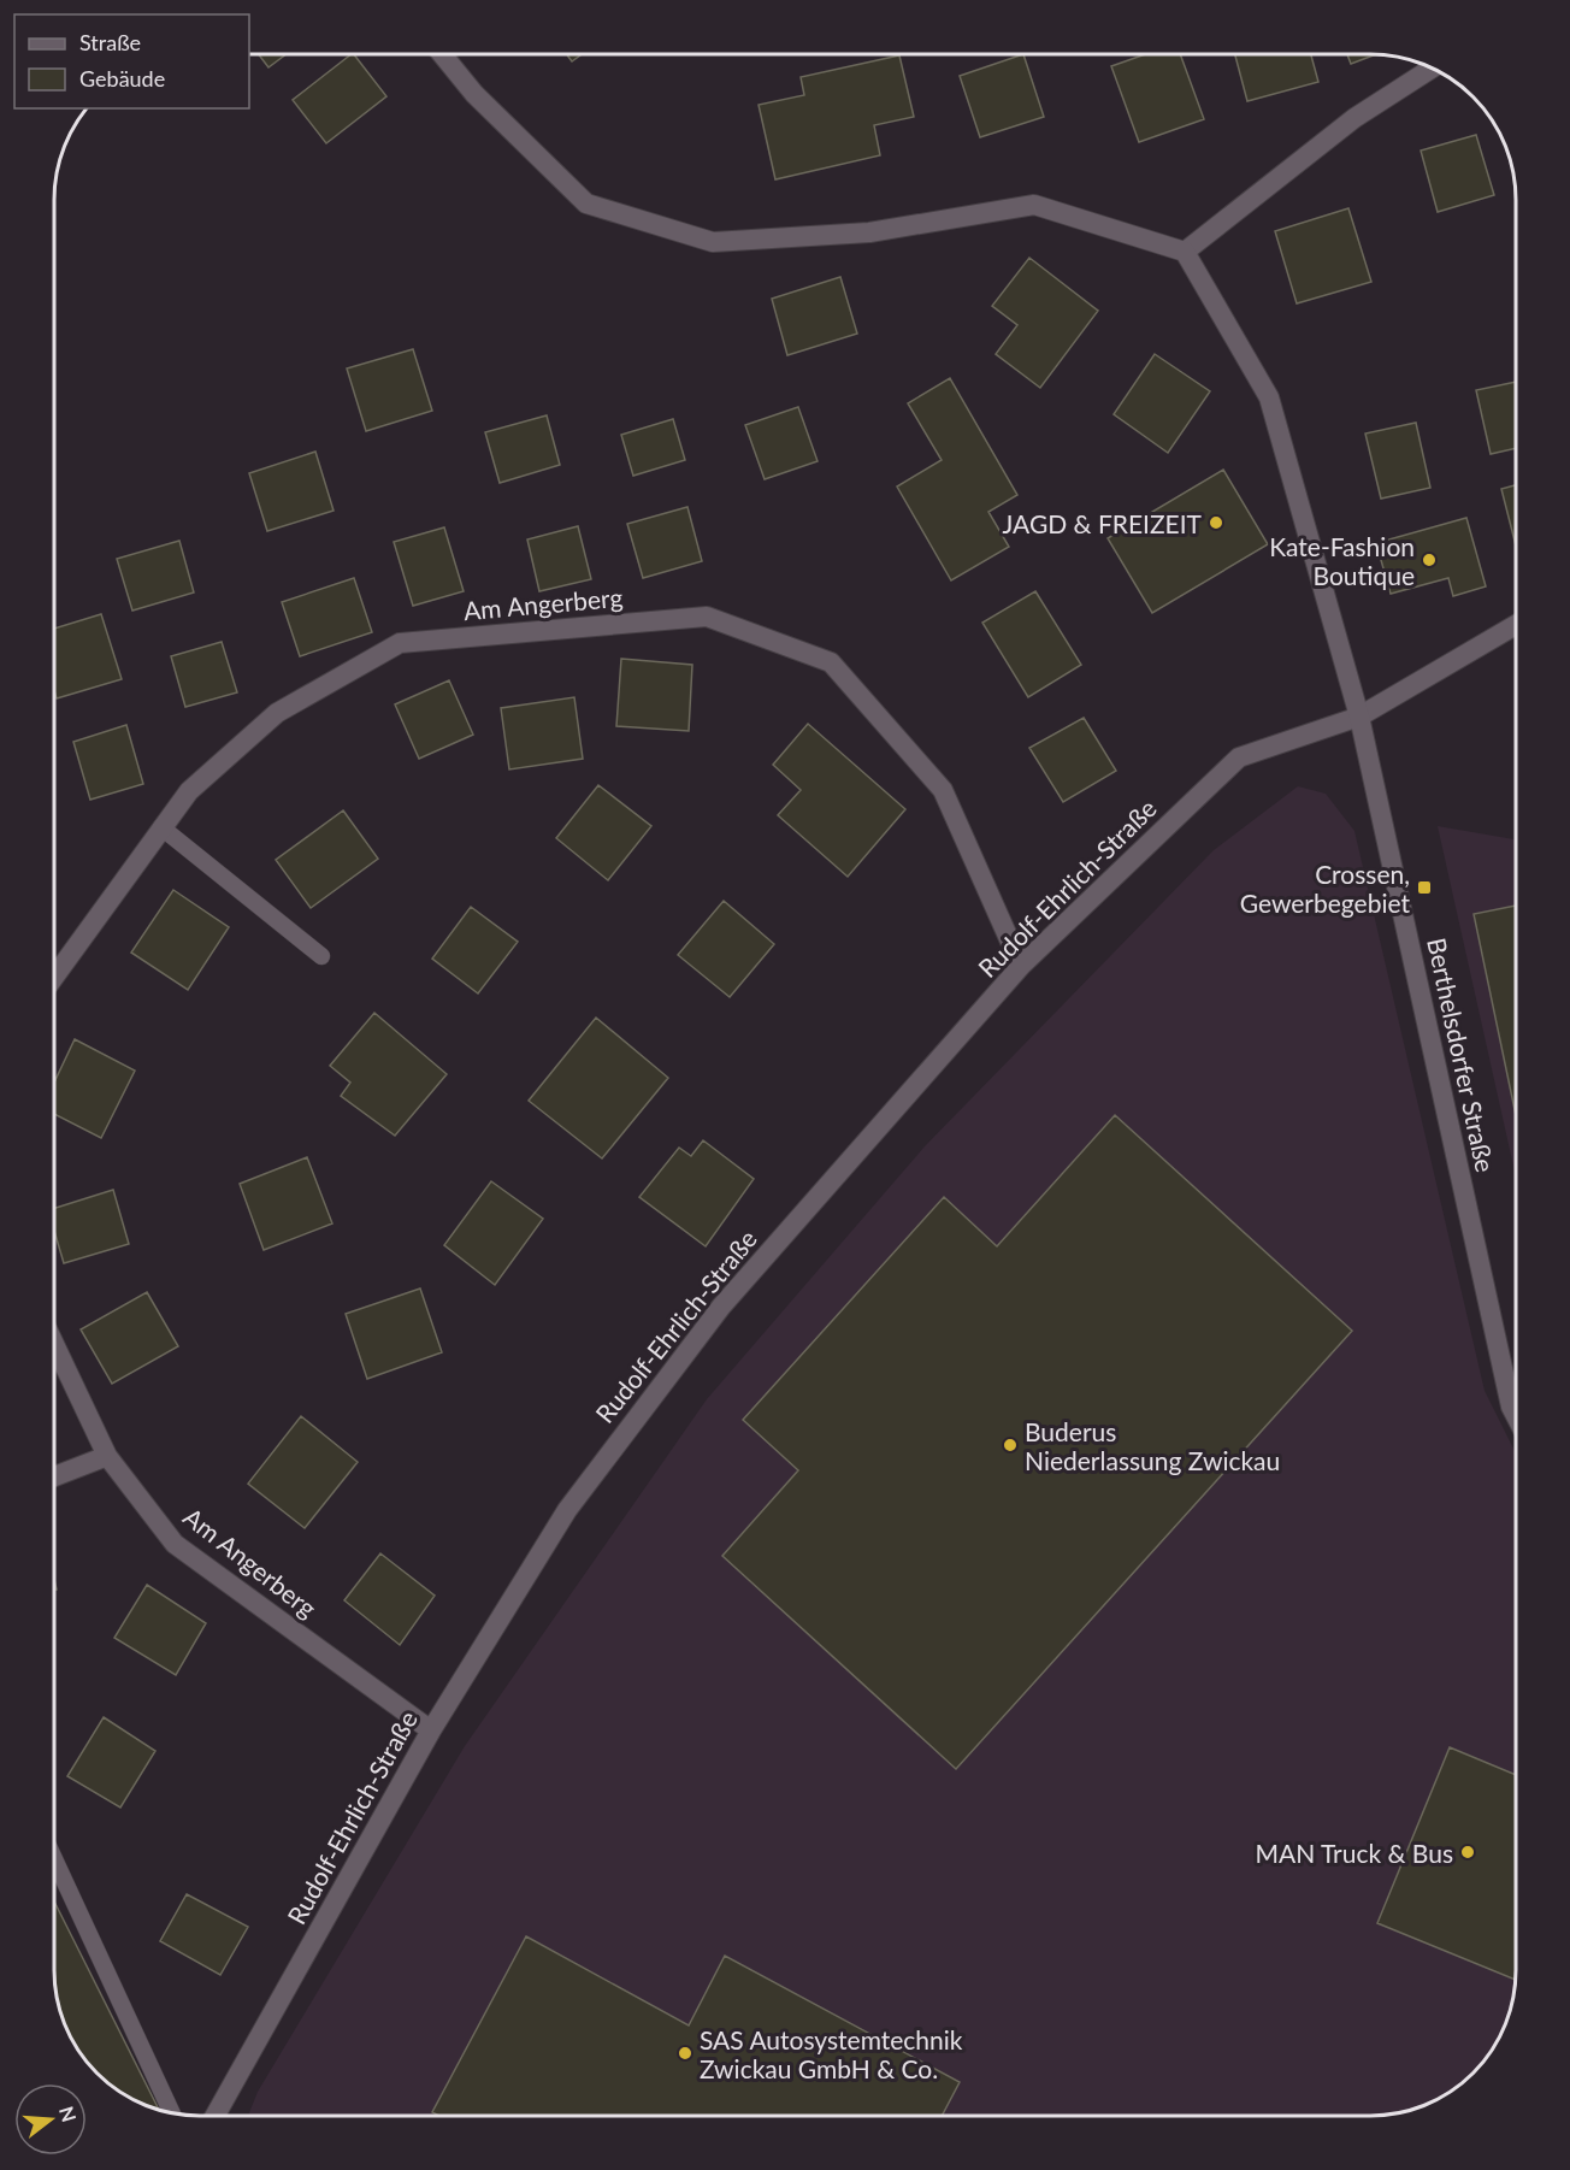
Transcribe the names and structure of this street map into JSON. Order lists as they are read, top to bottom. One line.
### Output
{"streets":{"street":["Am Angerberg","Rudolf-Ehrlich-Straße","Berthelsdorfer Straße"]},"crossings":[["Am Angerberg","Rudolf-Ehrlich-Straße"],["Rudolf-Ehrlich-Straße","Berthelsdorfer Straße"]],"places":{"other":["JAGD & FREIZEIT","Kate-Fashion Boutique","Buderus Niederlassung Zwickau","MAN Truck & Bus","SAS Autosystemtechnik Zwickau GmbH & Co."],"transit":["Crossen, Gewerbegebiet"]},"legend":["Straße","Gebäude"],"north":"right"}
